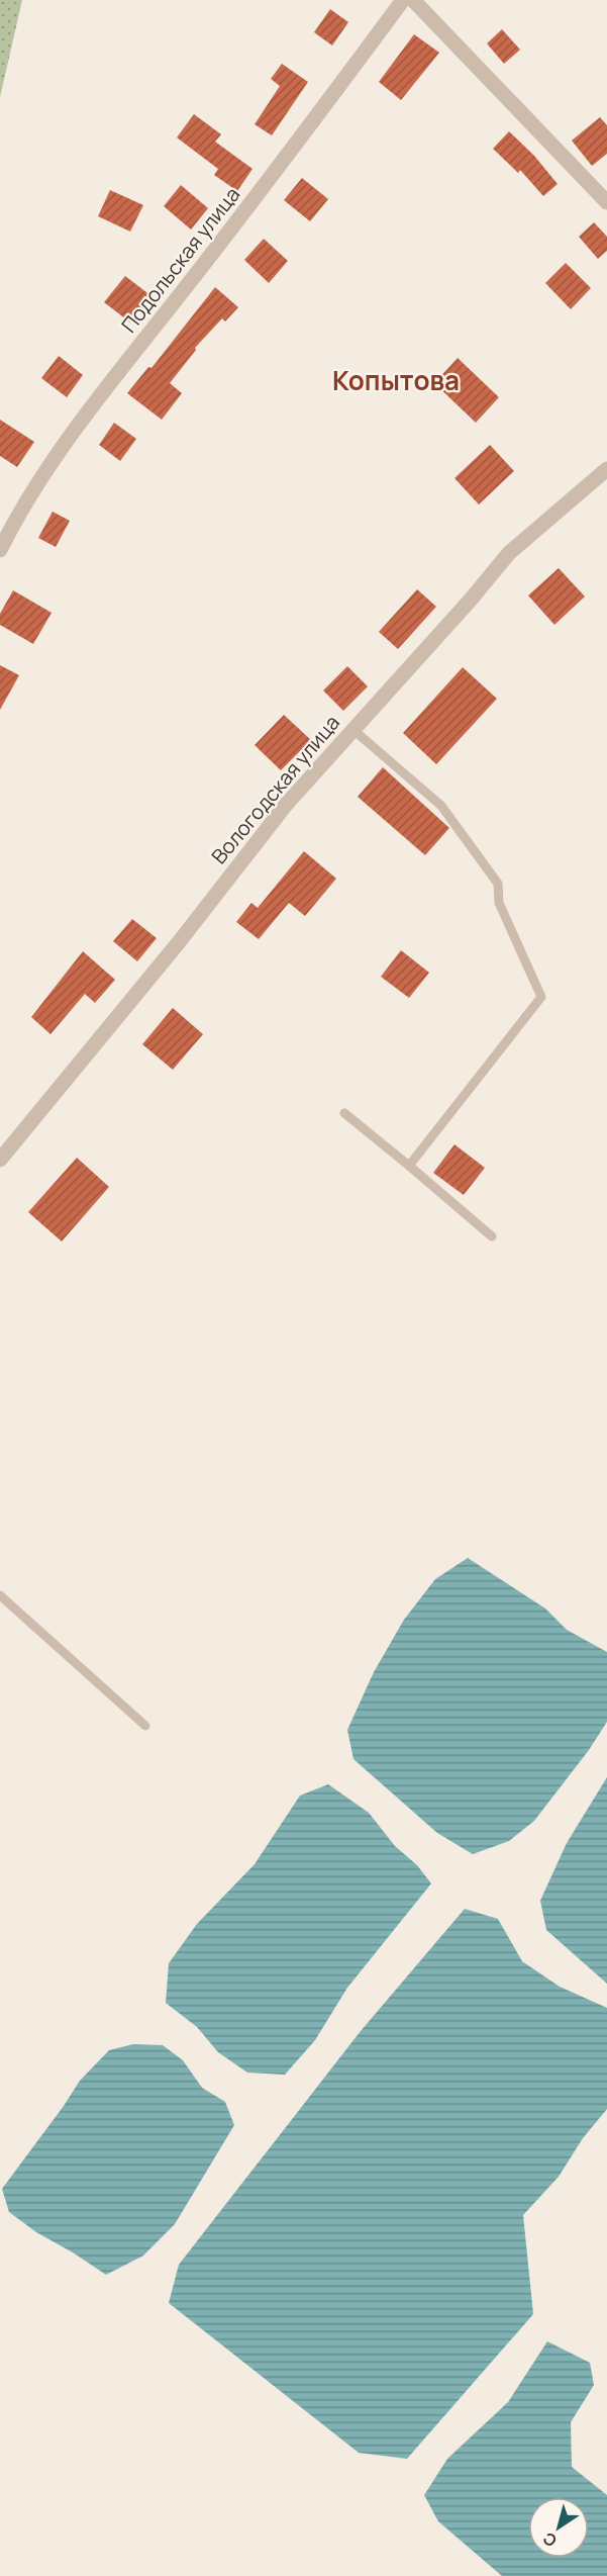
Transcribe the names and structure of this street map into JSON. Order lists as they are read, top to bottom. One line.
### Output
{"streets":{"street":["Подольская улица","Вологодская улица"]},"districts":["Копытова"],"north":"bottom left"}
